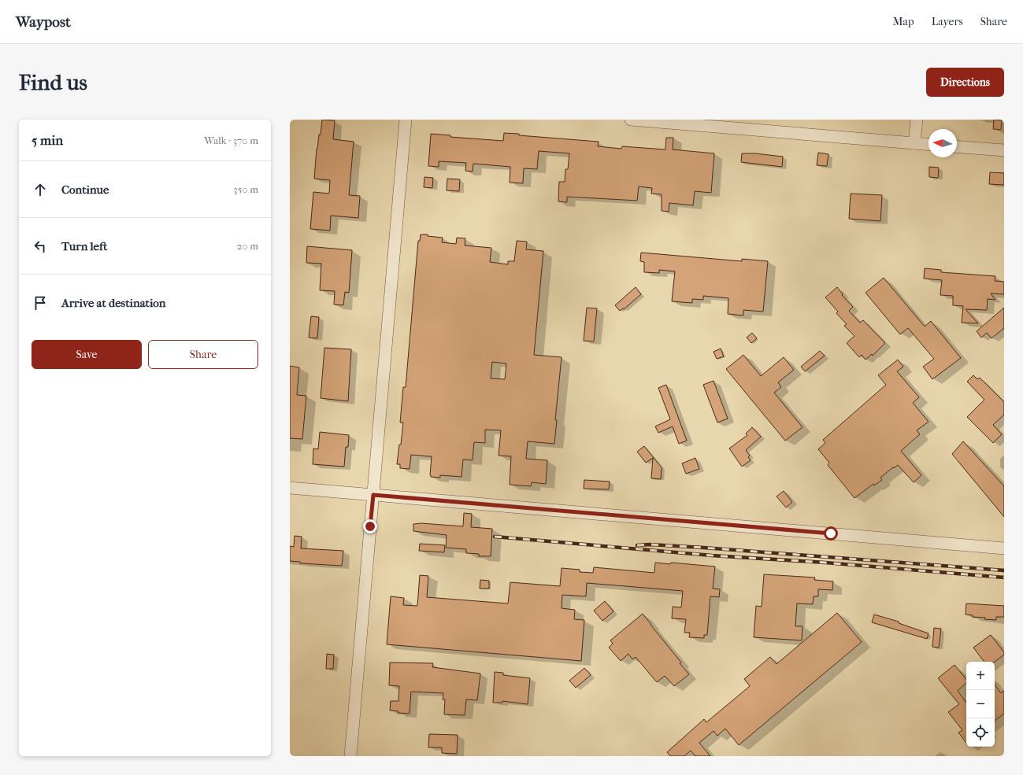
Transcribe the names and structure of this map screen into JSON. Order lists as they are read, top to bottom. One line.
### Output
{"north":"left","page":{"header":"Waypost","nav":["Map","Layers","Share"],"buttons":["Directions",["Save","Share"]],"title":"Find us","heading":["5 min","Walk · 370 m"],"list":[["Continue","350 m"],["Turn left","20 m"],"Arrive at destination"],"map_buttons":["+","−"]}}
